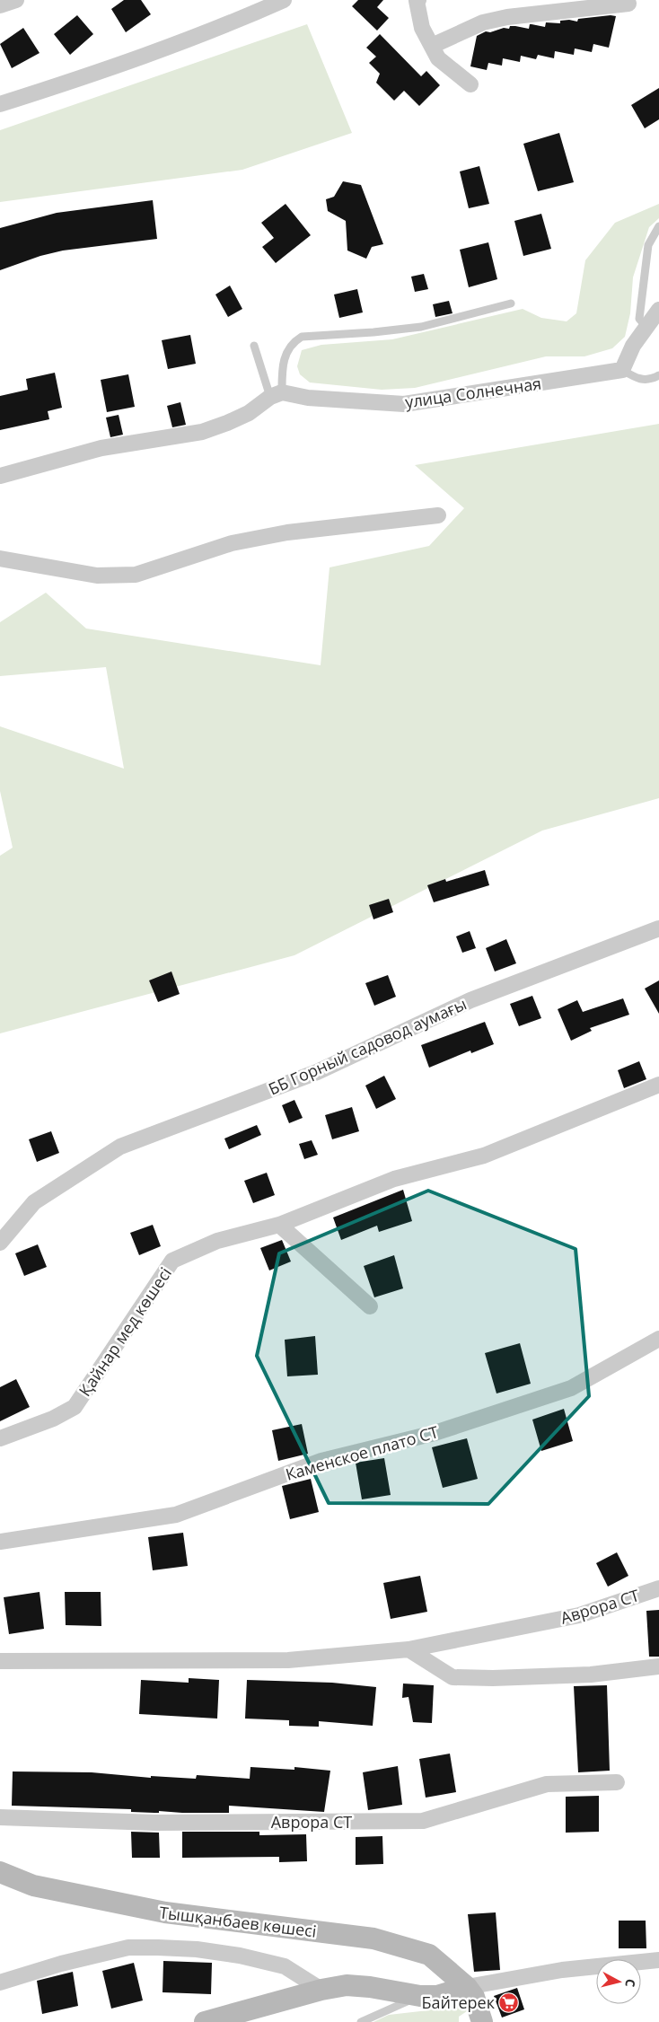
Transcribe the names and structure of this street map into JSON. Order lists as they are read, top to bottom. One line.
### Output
{"streets":{"street":["улица Солнечная","ББ Горный садовод аумағы","Қайнар мед көшесі","Каменское плато СТ","Аврора СТ","Тышқанбаев көшесі"]},"places":{"supermarket":["Байтерек"]},"north":"right"}
